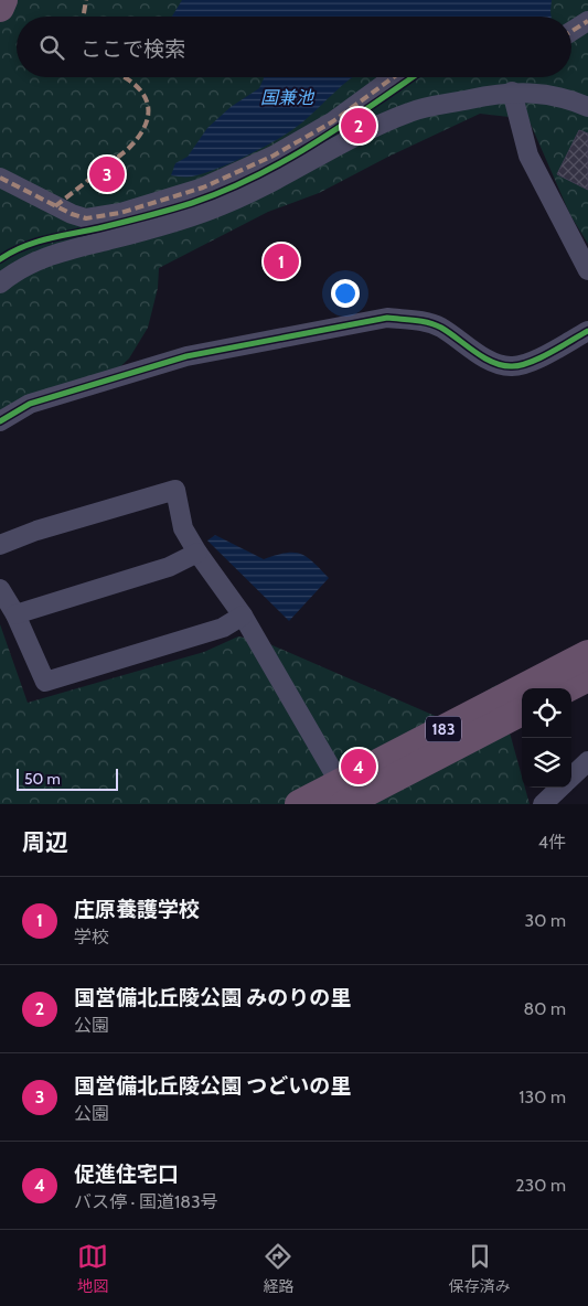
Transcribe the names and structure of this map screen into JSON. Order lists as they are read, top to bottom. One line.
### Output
{"streets":{"highway":["183"]},"water":["国兼池"],"scale_bar":"50 m","page":{"search":"ここで検索","pins":["2","3","1","4"],"scale":"50 m","heading":["周辺","4件"],"list":[{"mark":"1","name":"庄原養護学校","note":"学校","value":"30 m"},{"mark":"2","name":"国営備北丘陵公園 みのりの里","note":"公園","value":"80 m"},{"mark":"3","name":"国営備北丘陵公園 つどいの里","note":"公園","value":"130 m"},{"mark":"4","name":"促進住宅口","note":"バス停 · 国道183号","value":"230 m"}],"nav":["地図","経路","保存済み"]}}
